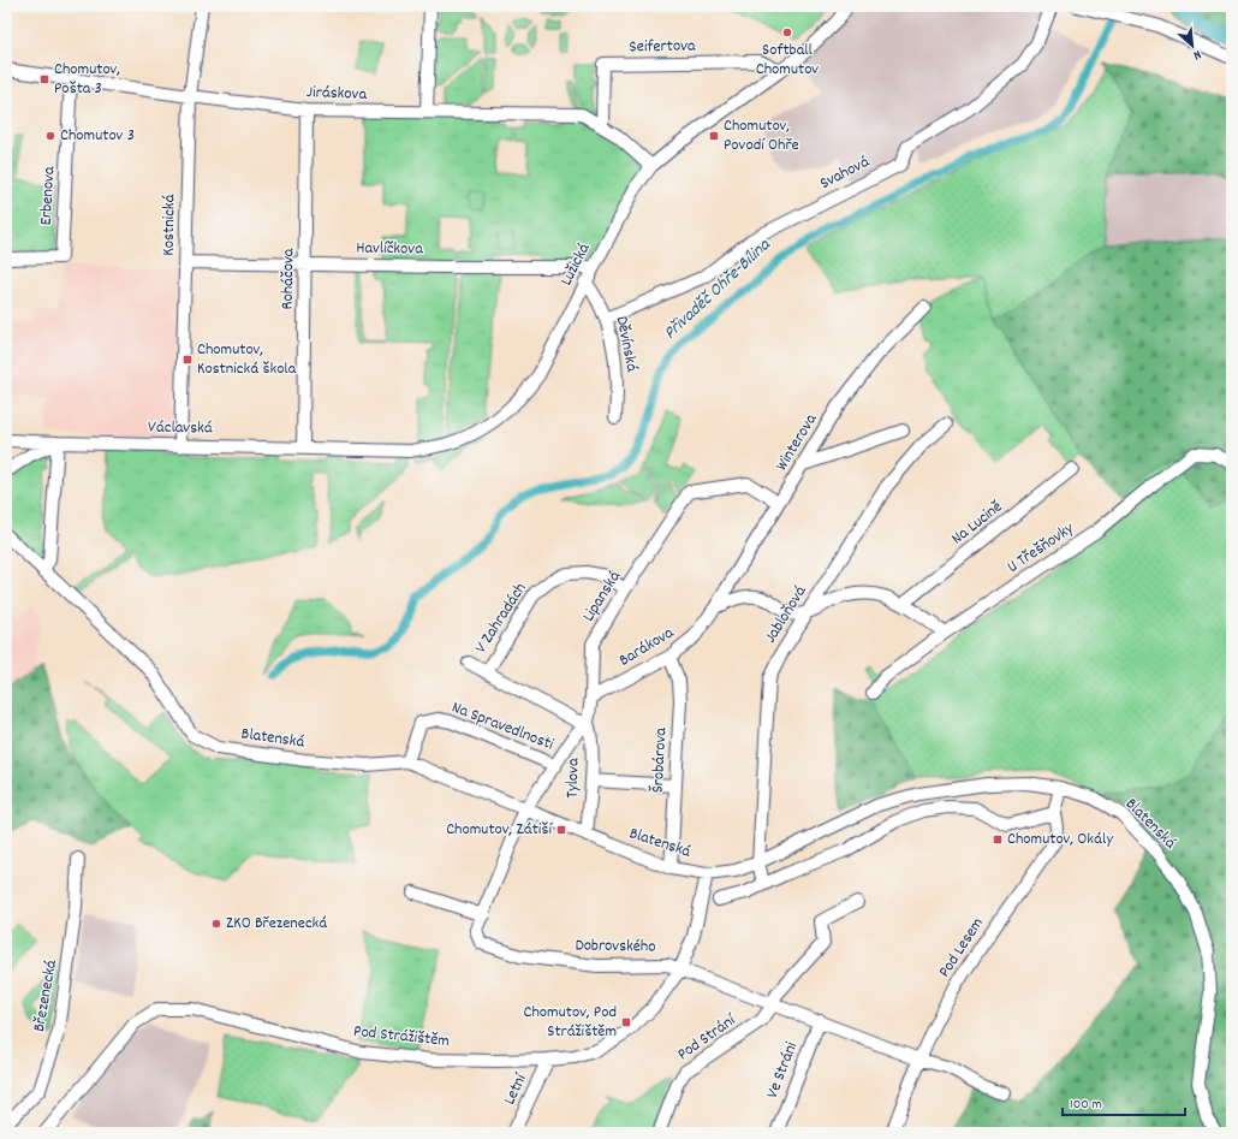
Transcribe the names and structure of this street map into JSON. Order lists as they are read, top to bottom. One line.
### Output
{"streets":{"street":["Seifertova","Jiráskova","Svahová","Erbenova","Kostnická","Havlíčkova","Lužická","Roháčova","Děvínská","Václavská","Winterova","Na Lucině","U Třešňovky","Lipanská","Jabloňová","V Zahradách","Barákova","Na Spravedlnosti","Blatenská","Šrobárova","Tylova","Dobrovského","Pod Lesem","Březenecká","Pod Strážištěm","Pod Strání","Ve Stráni","Letní"]},"crossings":[["Seifertova","Jiráskova"],["Seifertova","Lužická"],["Jiráskova","Erbenova"],["Jiráskova","Kostnická"],["Jiráskova","Lužická"],["Jiráskova","Roháčova"],["Svahová","Děvínská"],["Kostnická","Havlíčkova"],["Kostnická","Václavská"],["Havlíčkova","Lužická"],["Havlíčkova","Roháčova"],["Lužická","Roháčova"],["Lužická","Děvínská"],["Lužická","Václavská"],["Roháčova","Václavská"],["Winterova","Lipanská"],["Winterova","Barákova"],["Lipanská","V Zahradách"],["Lipanská","Barákova"],["Lipanská","Tylova"],["Jabloňová","Blatenská"],["V Zahradách","Tylova"],["Barákova","Šrobárova"],["Na Spravedlnosti","Blatenská"],["Blatenská","Šrobárova"],["Blatenská","Tylova"],["Blatenská","Dobrovského"],["Blatenská","Pod Lesem"],["Blatenská","Pod Strážištěm"],["Dobrovského","Pod Lesem"],["Dobrovského","Pod Strážištěm"],["Dobrovského","Pod Strání"],["Dobrovského","Ve Stráni"],["Pod Strážištěm","Letní"]],"water":["Přivaděč Ohře-Bílina"],"places":{"other":["Softball Chomutov","Chomutov 3","ZKO Březenecká"],"transit":["Chomutov, Pošta 3","Chomutov, Povodí Ohře","Chomutov, Kostnická škola","Chomutov, Zátiší","Chomutov, Okály","Chomutov, Pod Strážištěm"]},"scale_bar":"100 m","north":"bottom right"}
